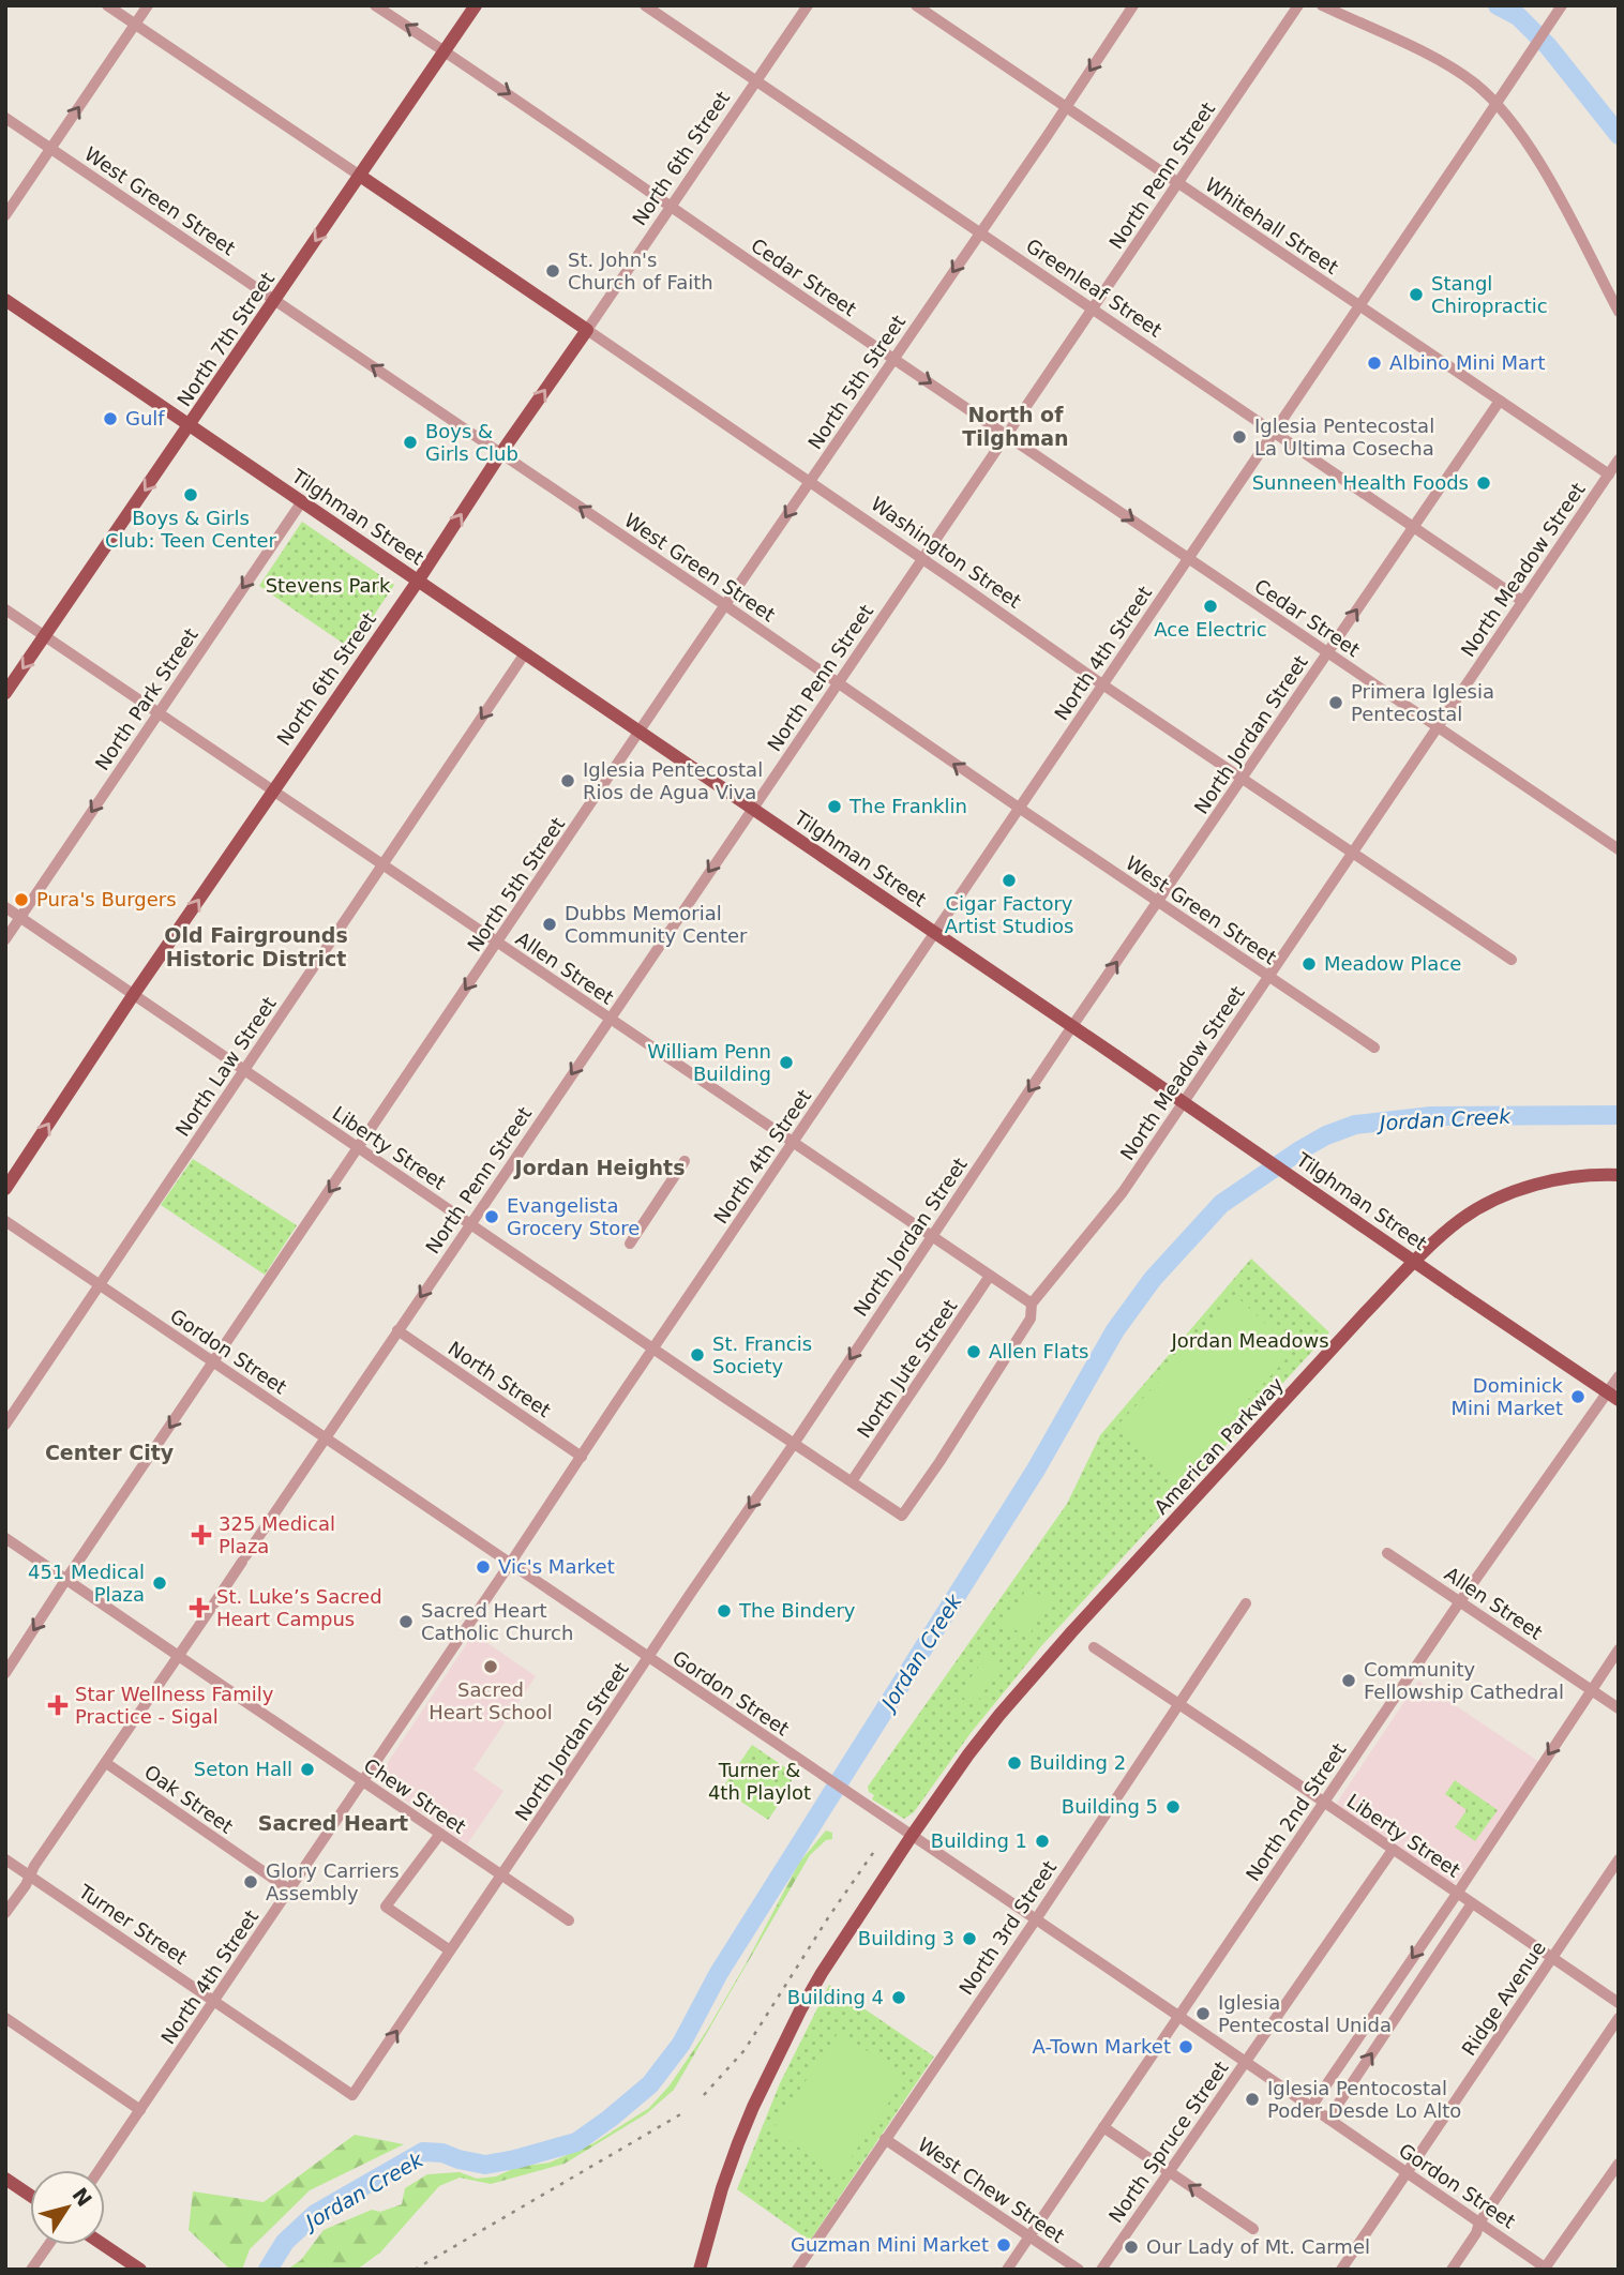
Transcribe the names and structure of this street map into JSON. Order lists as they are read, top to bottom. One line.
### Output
{"streets":{"main road":["North 6th Street","North 7th Street","Tilghman Street","Washington Street","American Parkway"],"street":["North Penn Street","West Green Street","Whitehall Street","Cedar Street","Greenleaf Street","North 5th Street","North Meadow Street","North 4th Street","North Park Street","North Jordan Street","Allen Street","North Law Street","Liberty Street","Gordon Street","North Jute Street","North Street","Chew Street","Oak Street","North 2nd Street","Turner Street","North 3rd Street","Ridge Avenue","North Spruce Street","West Chew Street"]},"crossings":[["North 6th Street","West Green Street"],["North 6th Street","Cedar Street"],["North 6th Street","Greenleaf Street"],["North 6th Street","Tilghman Street"],["North 6th Street","Washington Street"],["North 6th Street","Allen Street"],["North 6th Street","Liberty Street"],["North Penn Street","West Green Street"],["North Penn Street","Whitehall Street"],["North Penn Street","Cedar Street"],["North Penn Street","Greenleaf Street"],["North Penn Street","Tilghman Street"],["North Penn Street","Washington Street"],["North Penn Street","Allen Street"],["North Penn Street","Liberty Street"],["North Penn Street","Gordon Street"],["North Penn Street","North Street"],["North Penn Street","Chew Street"],["North Penn Street","Oak Street"],["North Penn Street","Turner Street"],["West Green Street","North 7th Street"],["West Green Street","North 5th Street"],["West Green Street","North Meadow Street"],["West Green Street","North 4th Street"],["West Green Street","North Jordan Street"],["Whitehall Street","North 5th Street"],["Whitehall Street","North Meadow Street"],["Whitehall Street","North 4th Street"],["Whitehall Street","North Jordan Street"],["Cedar Street","North 7th Street"],["Cedar Street","North 5th Street"],["Cedar Street","North Meadow Street"],["Cedar Street","North 4th Street"],["Cedar Street","North Jordan Street"],["Greenleaf Street","North 5th Street"],["Greenleaf Street","North Meadow Street"],["Greenleaf Street","North 4th Street"],["Greenleaf Street","North Jordan Street"],["North 7th Street","Tilghman Street"],["North 7th Street","Washington Street"],["North 7th Street","Allen Street"],["North 5th Street","Tilghman Street"],["North 5th Street","Washington Street"],["North 5th Street","Allen Street"],["North 5th Street","Liberty Street"],["North 5th Street","Gordon Street"],["North 5th Street","Chew Street"],["Tilghman Street","North 4th Street"],["Tilghman Street","North Park Street"],["Tilghman Street","North Jordan Street"],["Tilghman Street","North Law Street"],["Tilghman Street","North 2nd Street"],["Washington Street","North Meadow Street"],["Washington Street","North 4th Street"],["Washington Street","North Jordan Street"],["North Meadow Street","Allen Street"],["North Meadow Street","Liberty Street"],["North 4th Street","Allen Street"],["North 4th Street","Liberty Street"],["North 4th Street","Gordon Street"],["North 4th Street","North Street"],["North 4th Street","Chew Street"],["North 4th Street","Oak Street"],["North 4th Street","Turner Street"],["North Park Street","Allen Street"],["North Park Street","Liberty Street"],["North Jordan Street","Allen Street"],["North Jordan Street","Liberty Street"],["North Jordan Street","Gordon Street"],["North Jordan Street","Chew Street"],["North Jordan Street","Turner Street"],["Allen Street","North Law Street"],["Allen Street","North Jute Street"],["Allen Street","North 2nd Street"],["North Law Street","Liberty Street"],["North Law Street","Gordon Street"],["Liberty Street","North Jute Street"],["Liberty Street","North 2nd Street"],["Liberty Street","North 3rd Street"],["Liberty Street","Ridge Avenue"],["Liberty Street","North Spruce Street"],["Gordon Street","American Parkway"],["Gordon Street","North 2nd Street"],["Gordon Street","North 3rd Street"],["Gordon Street","Ridge Avenue"],["Gordon Street","North Spruce Street"],["North 2nd Street","West Chew Street"],["North 3rd Street","West Chew Street"]],"one_way":["North 6th Street","West Green Street","North 7th Street","North 5th Street","North Park Street"],"districts":["North of Tilghman","Old Fairgrounds Historic District","Jordan Heights","Center City","Sacred Heart"],"water":["Jordan Creek"],"parks":["Stevens Park","Jordan Meadows","Turner & 4th Playlot"],"places":{"other":["St. John's Church of Faith","Stangl Chiropractic","Albino Mini Mart","Gulf","Iglesia Pentecostal La Ultima Cosecha","Boys & Girls Club","Sunneen Health Foods","Boys & Girls Club: Teen Center","Ace Electric","Primera Iglesia Pentecostal","Iglesia Pentecostal Rios de Agua Viva","The Franklin","Cigar Factory Artist Studios","Pura's Burgers","Dubbs Memorial Community Center","Meadow Place","William Penn Building","Evangelista Grocery Store","Allen Flats","St. Francis Society","Dominick Mini Market","Vic's Market","451 Medical Plaza","The Bindery","Sacred Heart Catholic Church","Sacred Heart School","Community Fellowship Cathedral","Building 2","Seton Hall","Building 5","Building 1","Glory Carriers Assembly","Building 3","Building 4","Iglesia Pentecostal Unida","A-Town Market","Iglesia Pentocostal Poder Desde Lo Alto","Guzman Mini Market","Our Lady of Mt. Carmel"],"health":["325 Medical Plaza","St. Luke’s Sacred Heart Campus","Star Wellness Family Practice - Sigal"]},"north":"top right"}
